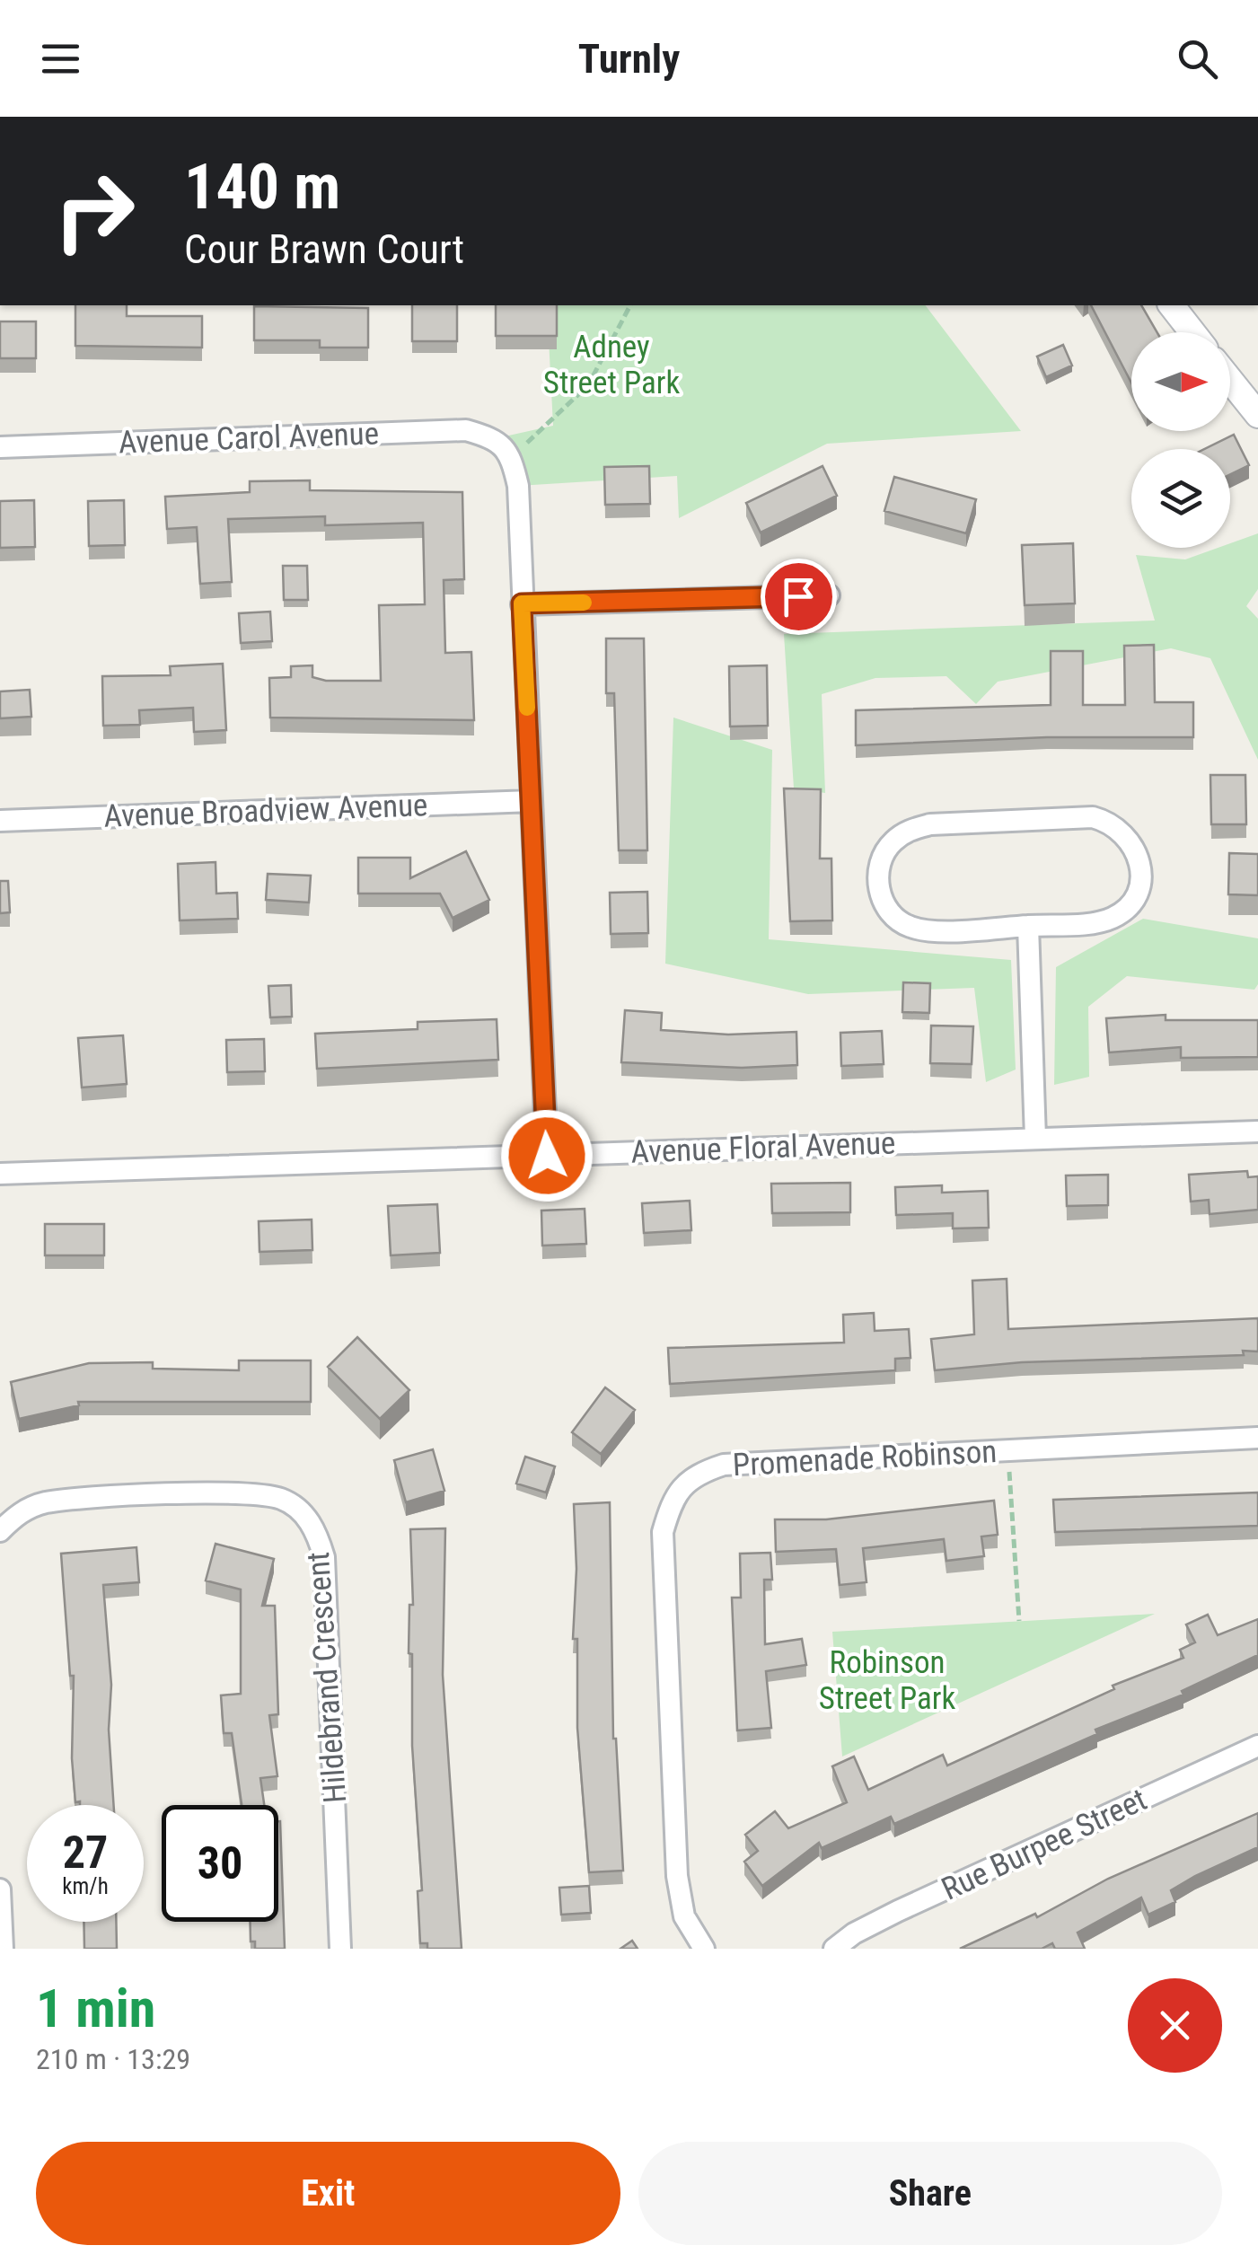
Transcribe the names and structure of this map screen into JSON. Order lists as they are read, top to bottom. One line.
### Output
{"streets":{"street":["Avenue Carol Avenue","Avenue Broadview Avenue","Avenue Floral Avenue","Promenade Robinson","Hildebrand Crescent","Rue Burpee Street"]},"parks":["Adney Street Park","Robinson Street Park"],"north":"right","page":{"header":"Turnly","turn":["140 m","Cour Brawn Court"],"speed":"27 km/h","limit":"30","heading":["1 min","210 m · 13:29"],"buttons":["Exit","Share"]}}
